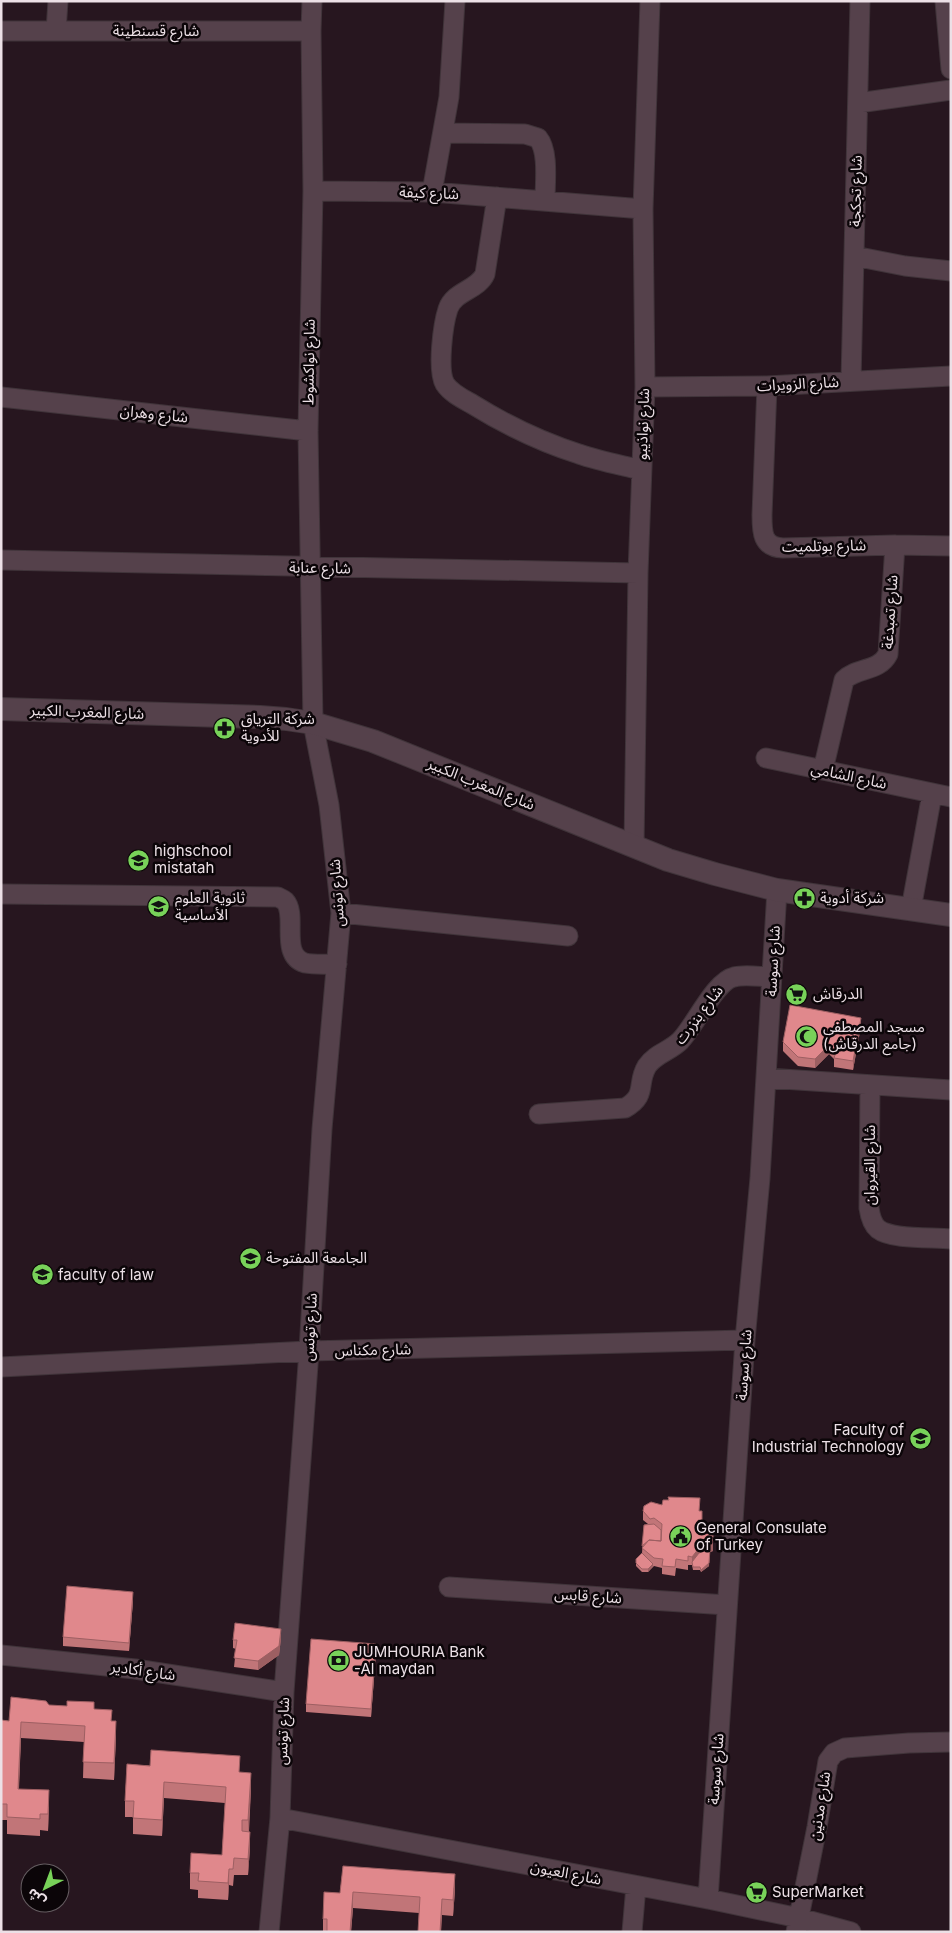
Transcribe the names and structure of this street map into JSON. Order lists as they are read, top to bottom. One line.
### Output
{"streets":{"street":["شارع قسنطينة","شارع تجكجة","شارع كيفة","شارع نواكشوط","شارع الزويرات","شارع وهران","شارع نواذيبو","شارع بوتلميت","شارع عنابة","شارع تمبدغة","شارع المغرب الكبير","شارع الشامي","شارع تونس","شارع سوسة","شارع بنزرت","شارع القيروان","شارع مكناس","شارع قابس","شارع أكادير","شارع مدنين","شارع العيون"]},"crossings":[["شارع قسنطينة","شارع نواكشوط"],["شارع تجكجة","شارع الزويرات"],["شارع كيفة","شارع نواكشوط"],["شارع كيفة","شارع نواذيبو"],["شارع نواكشوط","شارع وهران"],["شارع نواكشوط","شارع عنابة"],["شارع نواكشوط","شارع المغرب الكبير"],["شارع نواكشوط","شارع تونس"],["شارع الزويرات","شارع نواذيبو"],["شارع الزويرات","شارع بوتلميت"],["شارع نواذيبو","شارع عنابة"],["شارع نواذيبو","شارع المغرب الكبير"],["شارع بوتلميت","شارع تمبدغة"],["شارع تمبدغة","شارع الشامي"],["شارع المغرب الكبير","شارع تونس"],["شارع المغرب الكبير","شارع سوسة"],["شارع تونس","شارع مكناس"],["شارع تونس","شارع أكادير"],["شارع تونس","شارع العيون"],["شارع سوسة","شارع بنزرت"],["شارع سوسة","شارع مكناس"],["شارع سوسة","شارع قابس"],["شارع سوسة","شارع العيون"],["شارع مدنين","شارع العيون"]],"places":{"pharmacy":["شركة الترياق للأدوية","شركة أدوية"],"school or university":["highschool mistatah","ثانوية العلوم الأساسية","الجامعة المفتوحة","faculty of law","Faculty of Industrial Technology"],"supermarket":["الدرقاش","SuperMarket"],"mosque":["مسجد المصطفى (جامع الدرقاش)"],"public building":["General Consulate of Turkey"],"bank":["JUMHOURIA Bank -Al maydan"]},"north":"bottom left"}
